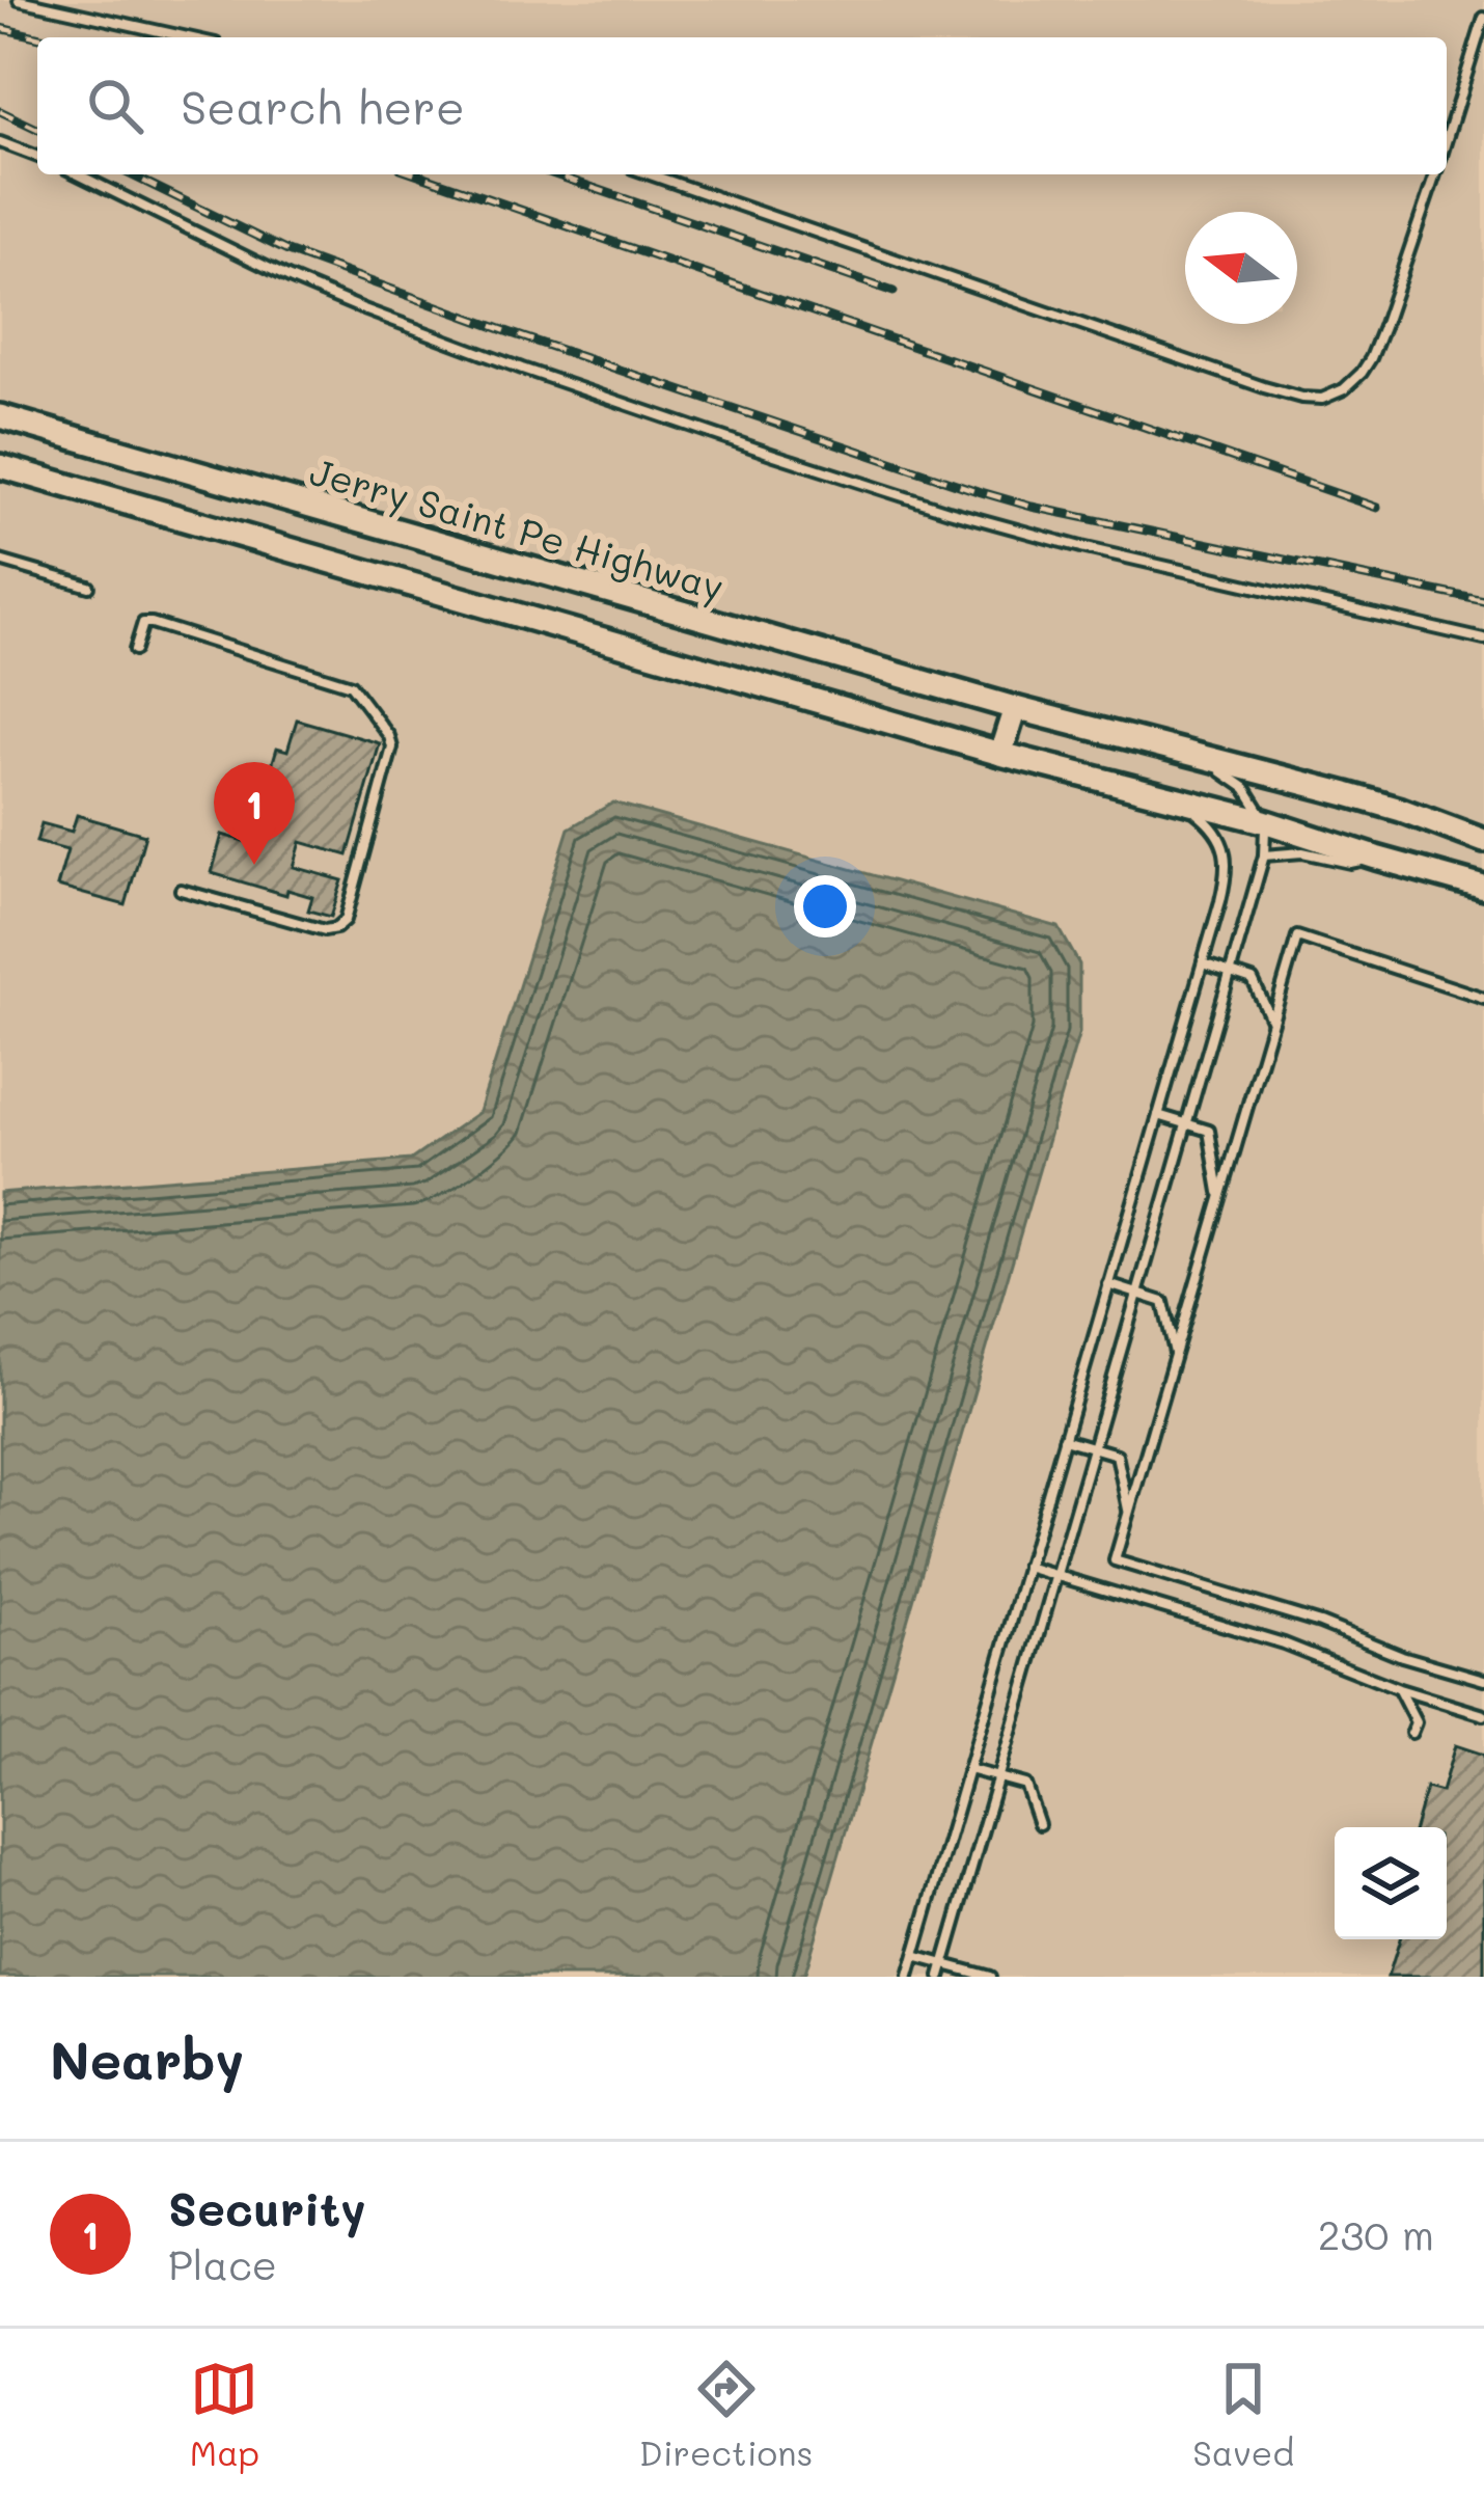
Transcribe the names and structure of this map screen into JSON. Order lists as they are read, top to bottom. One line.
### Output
{"streets":{"main road":["Jerry Saint Pe Highway"]},"north":"left","page":{"search":"Search here","pins":"1","heading":"Nearby","list":[{"mark":"1","name":"Security","note":"Place","value":"230 m"}],"nav":["Map","Directions","Saved"]}}
